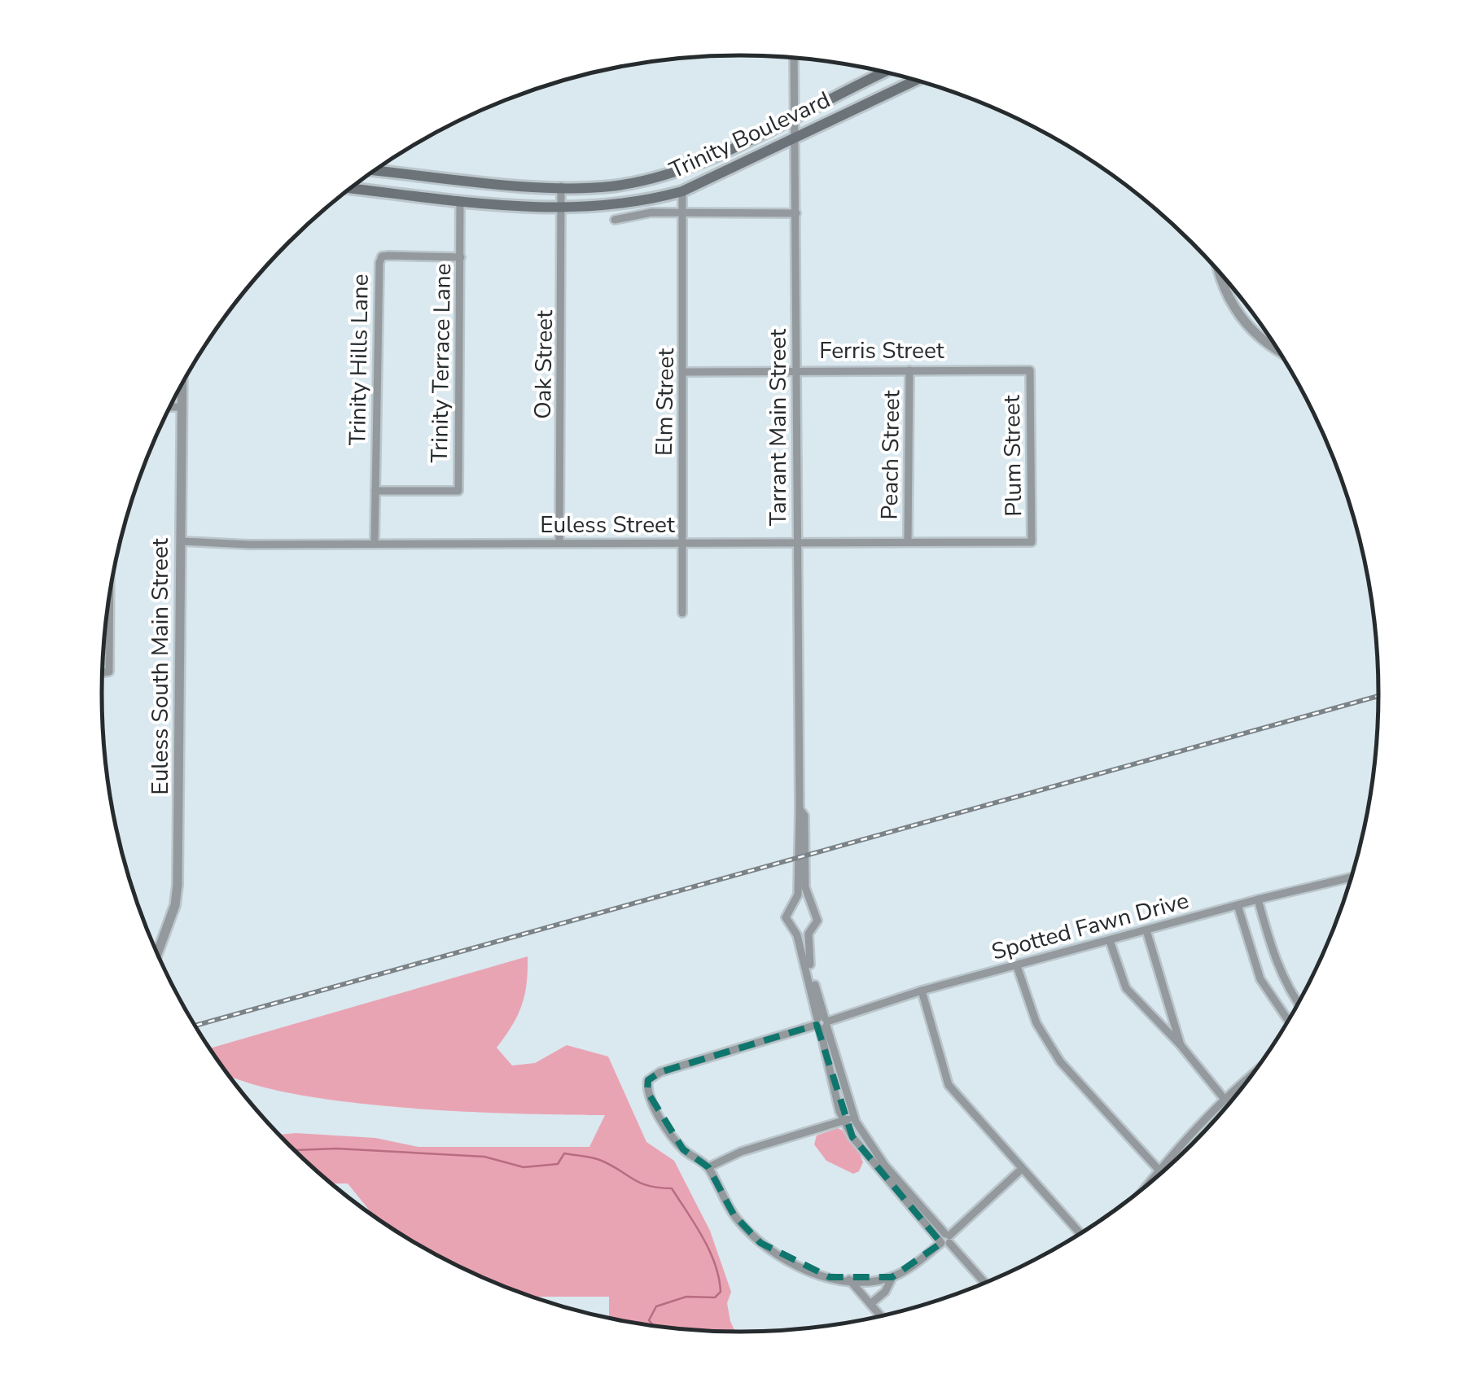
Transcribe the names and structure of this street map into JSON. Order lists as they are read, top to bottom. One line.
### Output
{"streets":{"main road":["Trinity Boulevard"],"street":["Ferris Street","Trinity Hills Lane","Trinity Terrace Lane","Oak Street","Elm Street","Tarrant Main Street","Peach Street","Plum Street","Euless Street","Euless South Main Street","Spotted Fawn Drive"]},"crossings":[["Trinity Boulevard","Trinity Terrace Lane"],["Trinity Boulevard","Oak Street"],["Trinity Boulevard","Elm Street"],["Trinity Boulevard","Tarrant Main Street"],["Ferris Street","Elm Street"],["Ferris Street","Tarrant Main Street"],["Ferris Street","Peach Street"],["Ferris Street","Plum Street"],["Trinity Hills Lane","Trinity Terrace Lane"],["Trinity Hills Lane","Euless Street"],["Oak Street","Euless Street"],["Elm Street","Euless Street"],["Tarrant Main Street","Euless Street"],["Peach Street","Euless Street"],["Plum Street","Euless Street"],["Euless Street","Euless South Main Street"]]}
